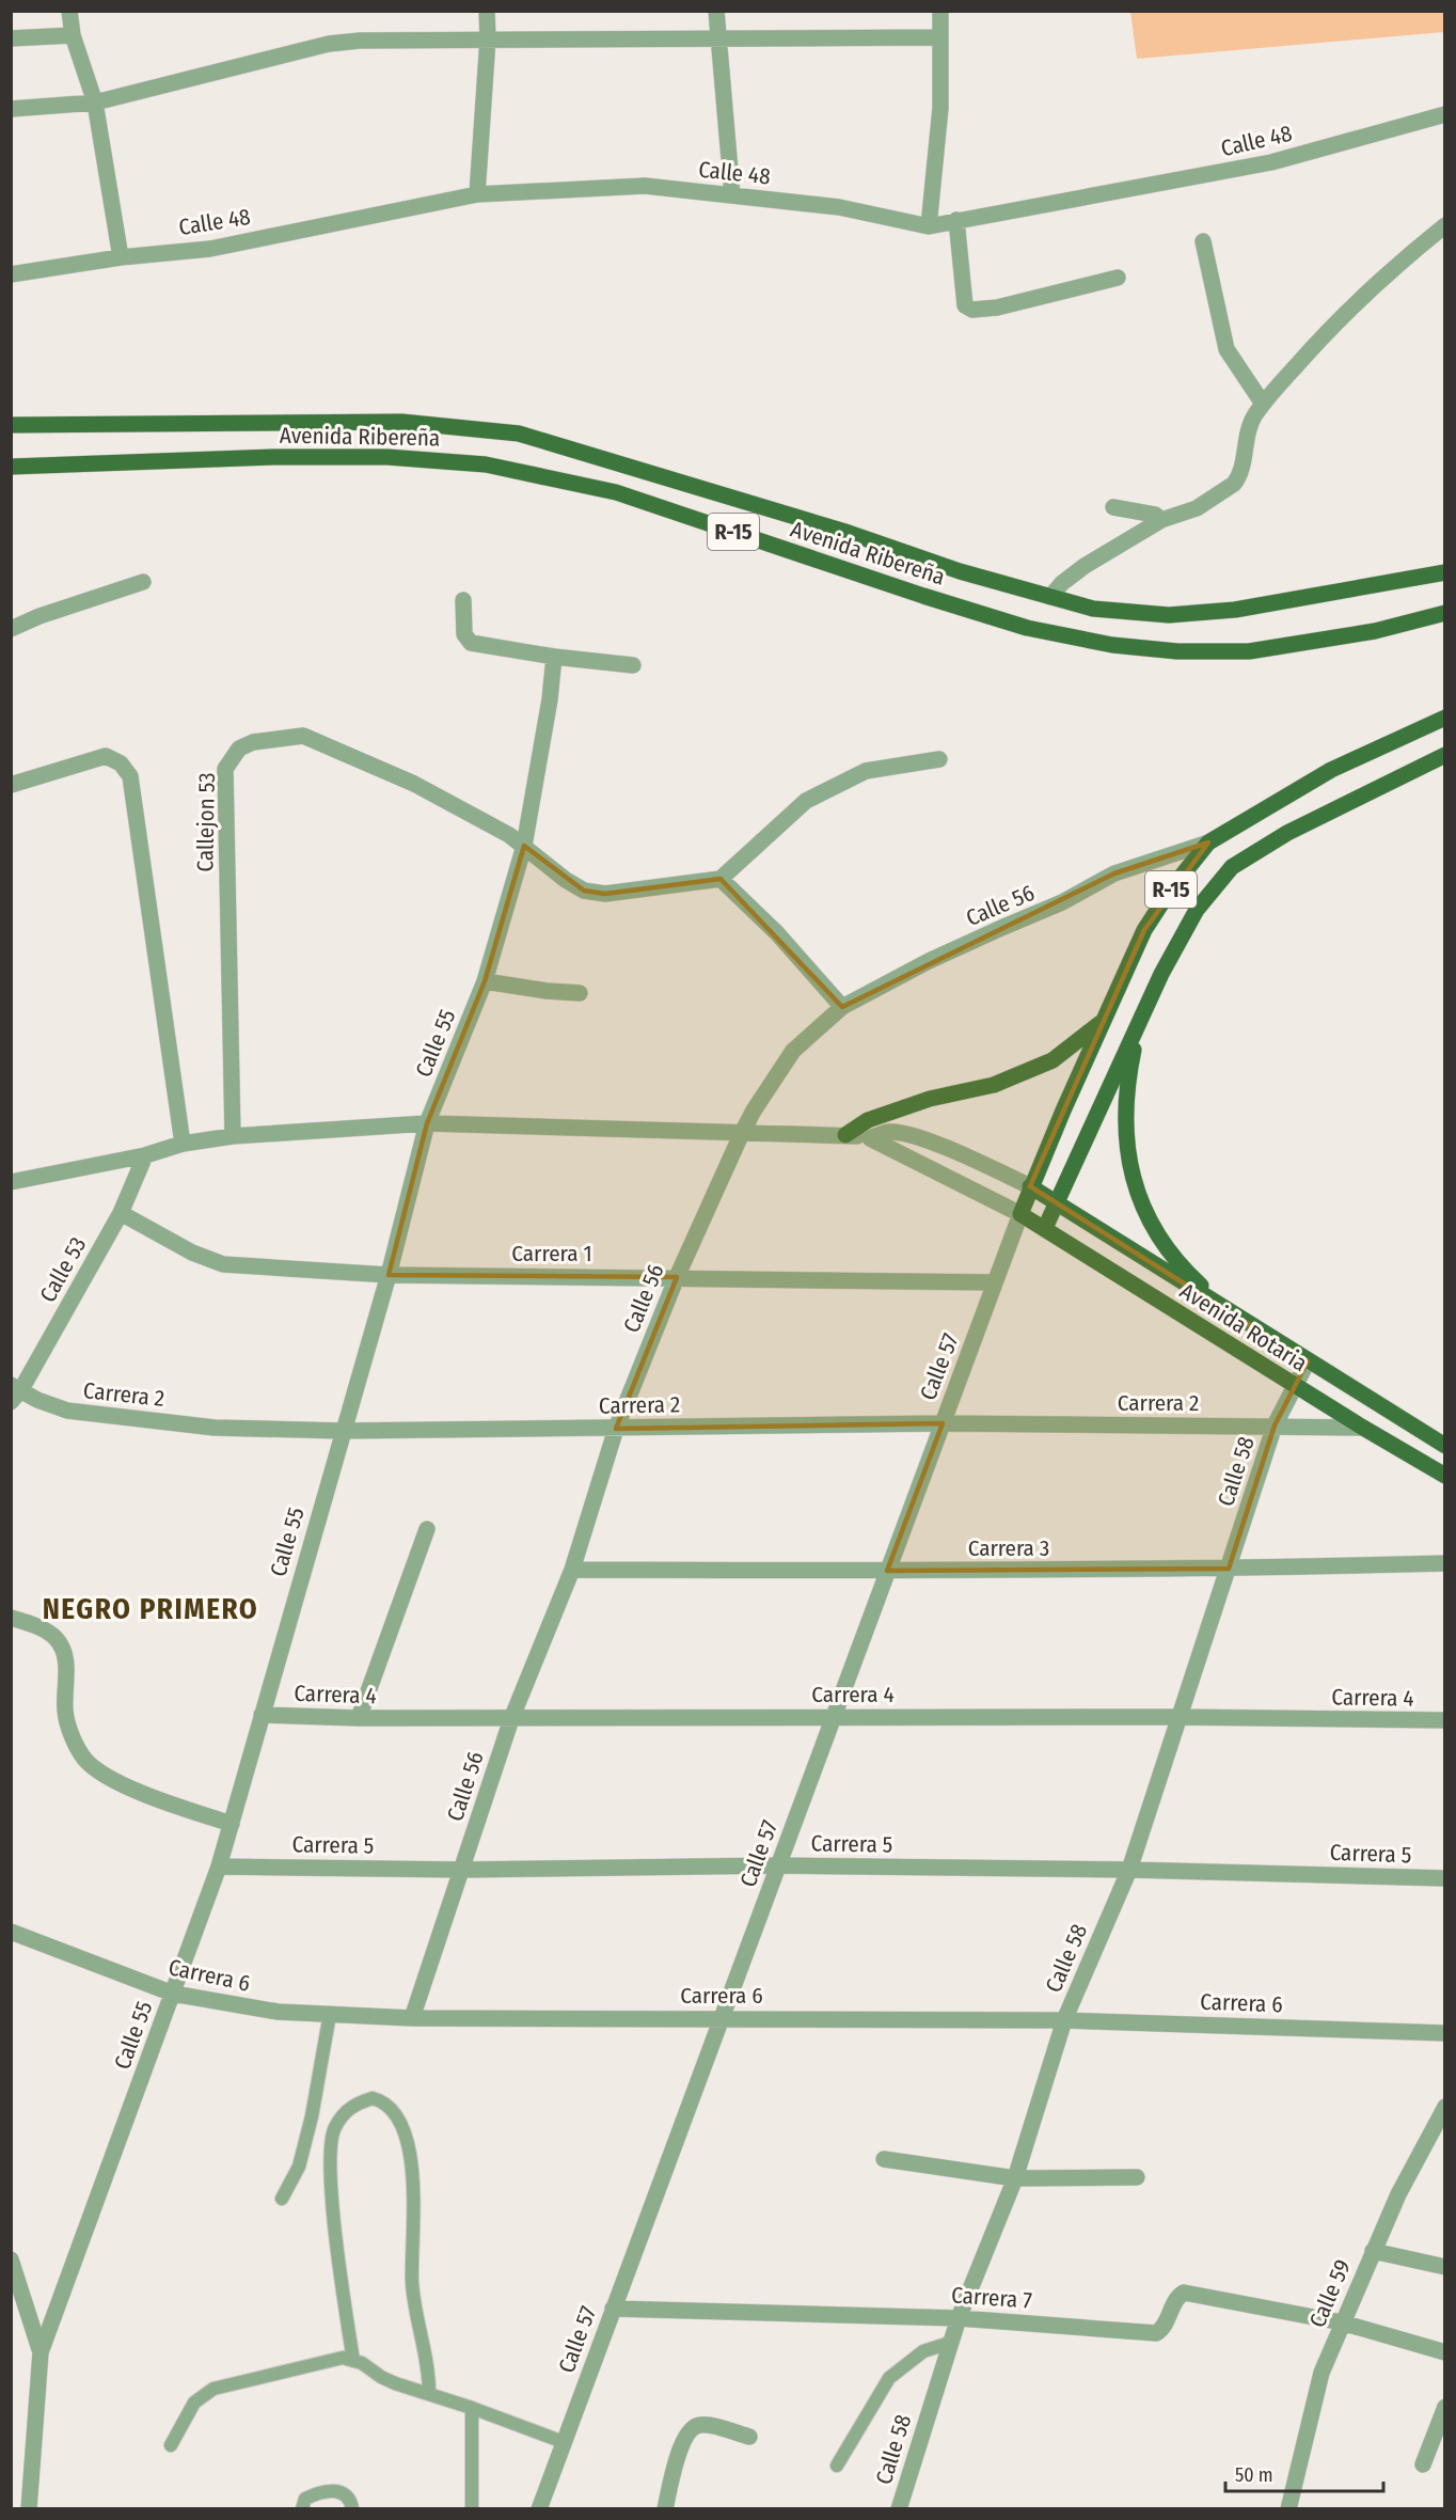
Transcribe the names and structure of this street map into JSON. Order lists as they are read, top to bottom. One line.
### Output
{"streets":{"main road":["Avenida Ribereña","R-15","Avenida Rotaria"],"street":["Calle 48","Callejon 53","Calle 56","Calle 55","Carrera 1","Calle 53","Calle 57","Carrera 2","Calle 58","Carrera 3","Carrera 4","Carrera 5","Carrera 6","Calle 59","Carrera 7"]},"crossings":[["R-15","Calle 56"],["R-15","Avenida Rotaria"],["R-15","Calle 57"],["Callejon 53","Calle 55"],["Calle 56","Carrera 1"],["Calle 56","Carrera 2"],["Calle 56","Carrera 3"],["Calle 56","Carrera 4"],["Calle 56","Carrera 5"],["Calle 56","Carrera 6"],["Calle 55","Carrera 1"],["Calle 55","Carrera 2"],["Calle 55","Carrera 4"],["Calle 55","Carrera 5"],["Calle 55","Carrera 6"],["Carrera 1","Calle 53"],["Carrera 1","Calle 57"],["Calle 53","Carrera 2"],["Avenida Rotaria","Calle 57"],["Avenida Rotaria","Carrera 2"],["Avenida Rotaria","Calle 58"],["Calle 57","Carrera 2"],["Calle 57","Carrera 3"],["Calle 57","Carrera 4"],["Calle 57","Carrera 5"],["Calle 57","Carrera 6"],["Calle 57","Carrera 7"],["Carrera 2","Calle 58"],["Calle 58","Carrera 3"],["Calle 58","Carrera 4"],["Calle 58","Carrera 5"],["Calle 58","Carrera 6"],["Calle 58","Carrera 7"],["Calle 59","Carrera 7"]],"districts":["NEGRO PRIMERO"],"scale_bar":"50 m"}
